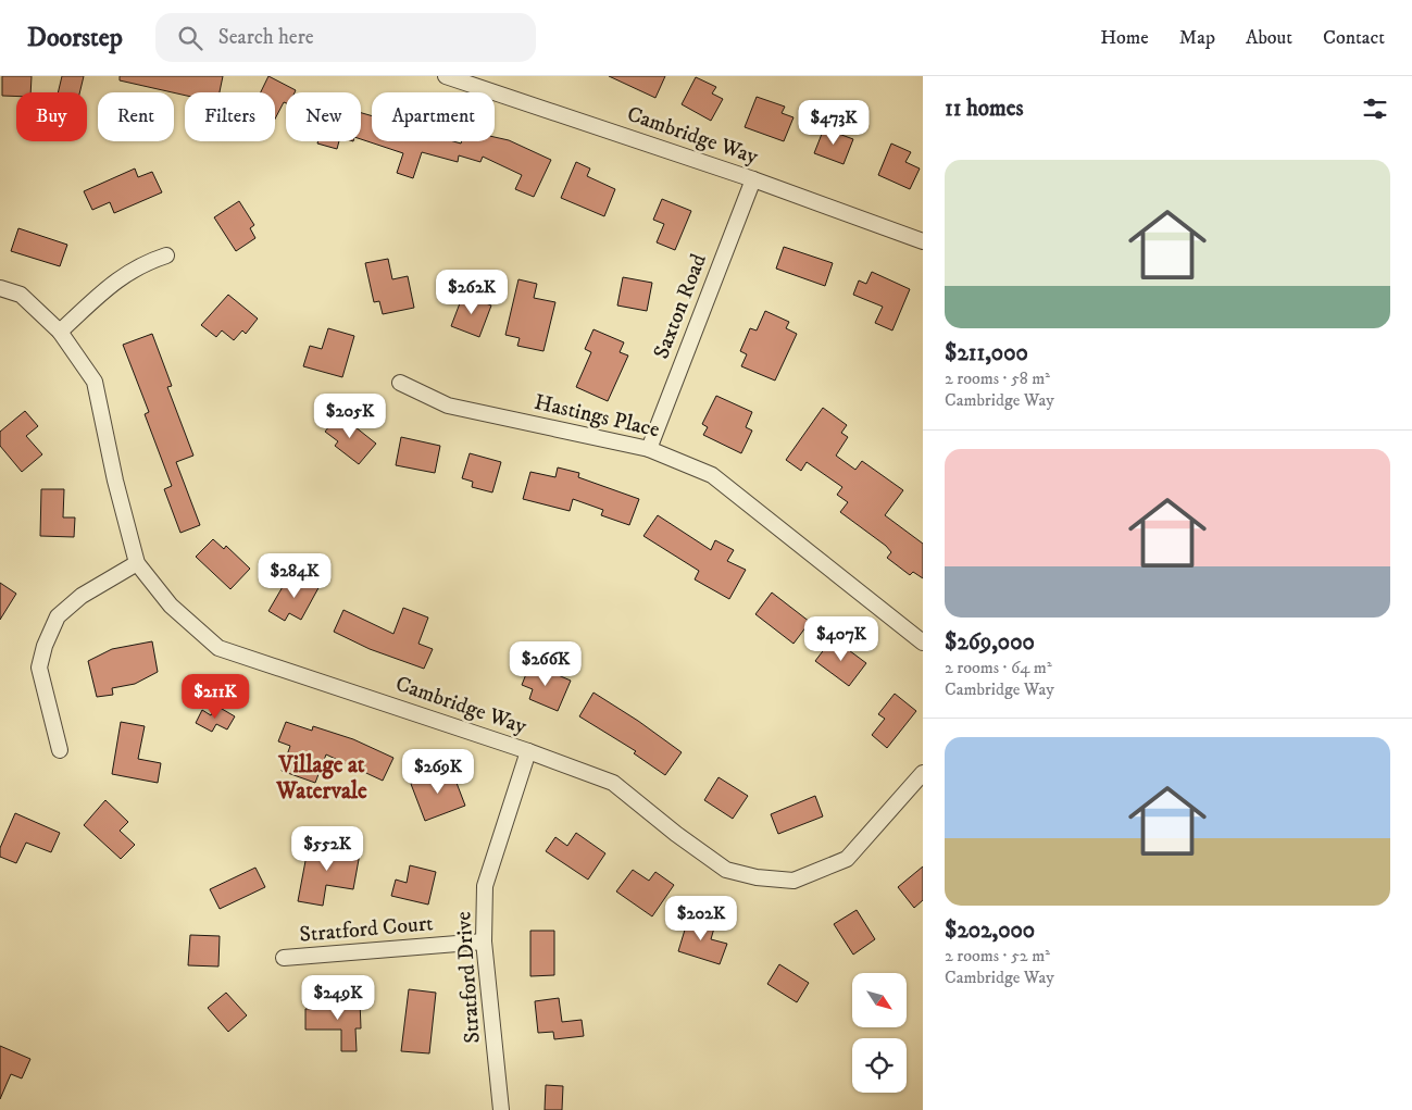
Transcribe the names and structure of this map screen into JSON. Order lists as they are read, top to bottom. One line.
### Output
{"streets":{"street":["Cambridge Way","Saxton Road","Hastings Place","Stratford Court","Stratford Drive"]},"crossings":[["Cambridge Way","Saxton Road"],["Cambridge Way","Stratford Drive"],["Saxton Road","Hastings Place"],["Stratford Court","Stratford Drive"]],"districts":["Village at Watervale"],"north":"bottom right","page":{"header":"Doorstep","search":"Search here","nav":["Home","Map","About","Contact"],"heading":"11 homes","chip":["Buy","Rent","Filters","New","Apartment"],"price":["$473K","$262K","$205K","$284K","$407K","$266K","$211K","$269K","$552K","$202K","$249K"],"list":[{"name":"$211,000","note":"2 rooms · 58 m² · Cambridge Way"},{"name":"$269,000","note":"2 rooms · 64 m² · Cambridge Way"},{"name":"$202,000","note":"2 rooms · 52 m² · Cambridge Way"}]}}
